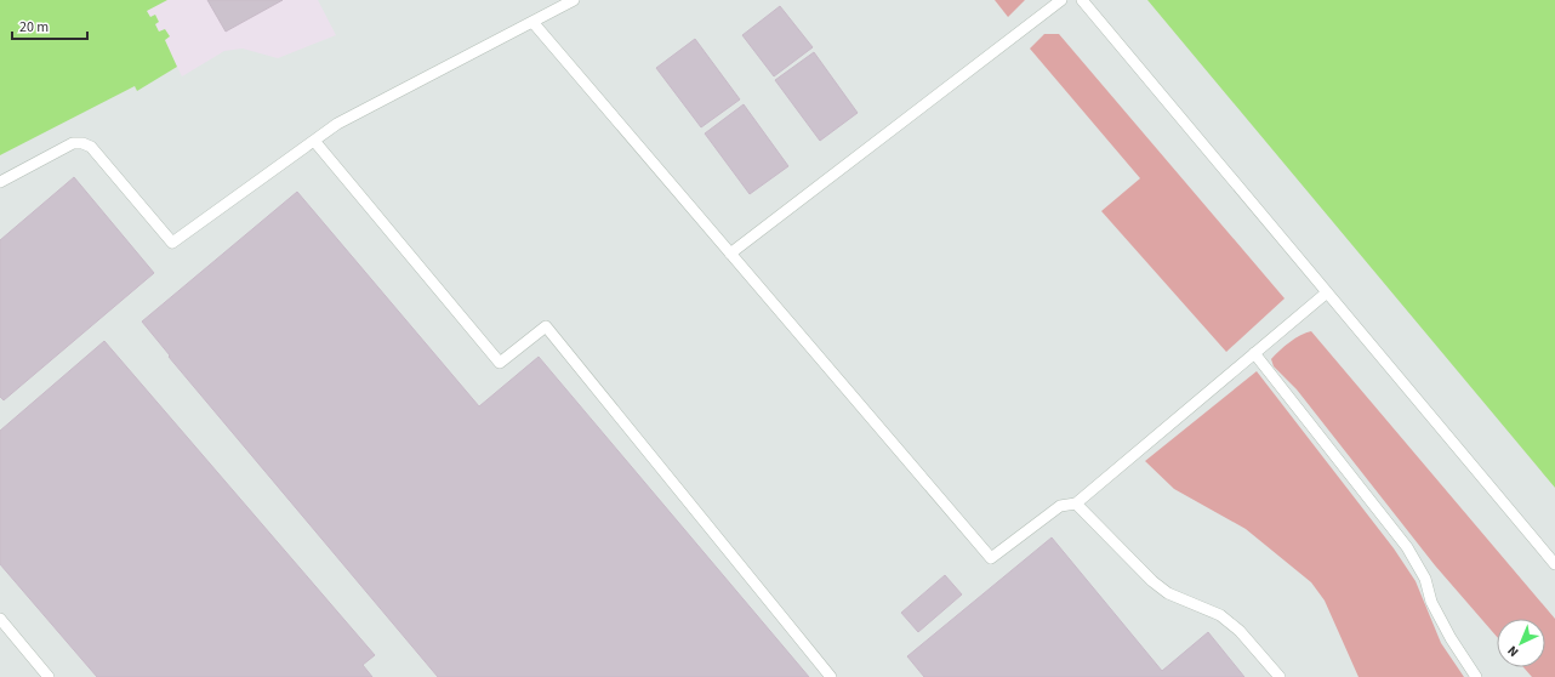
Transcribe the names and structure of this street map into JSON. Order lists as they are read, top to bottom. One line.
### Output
{"scale_bar":"20 m","north":"bottom left"}
